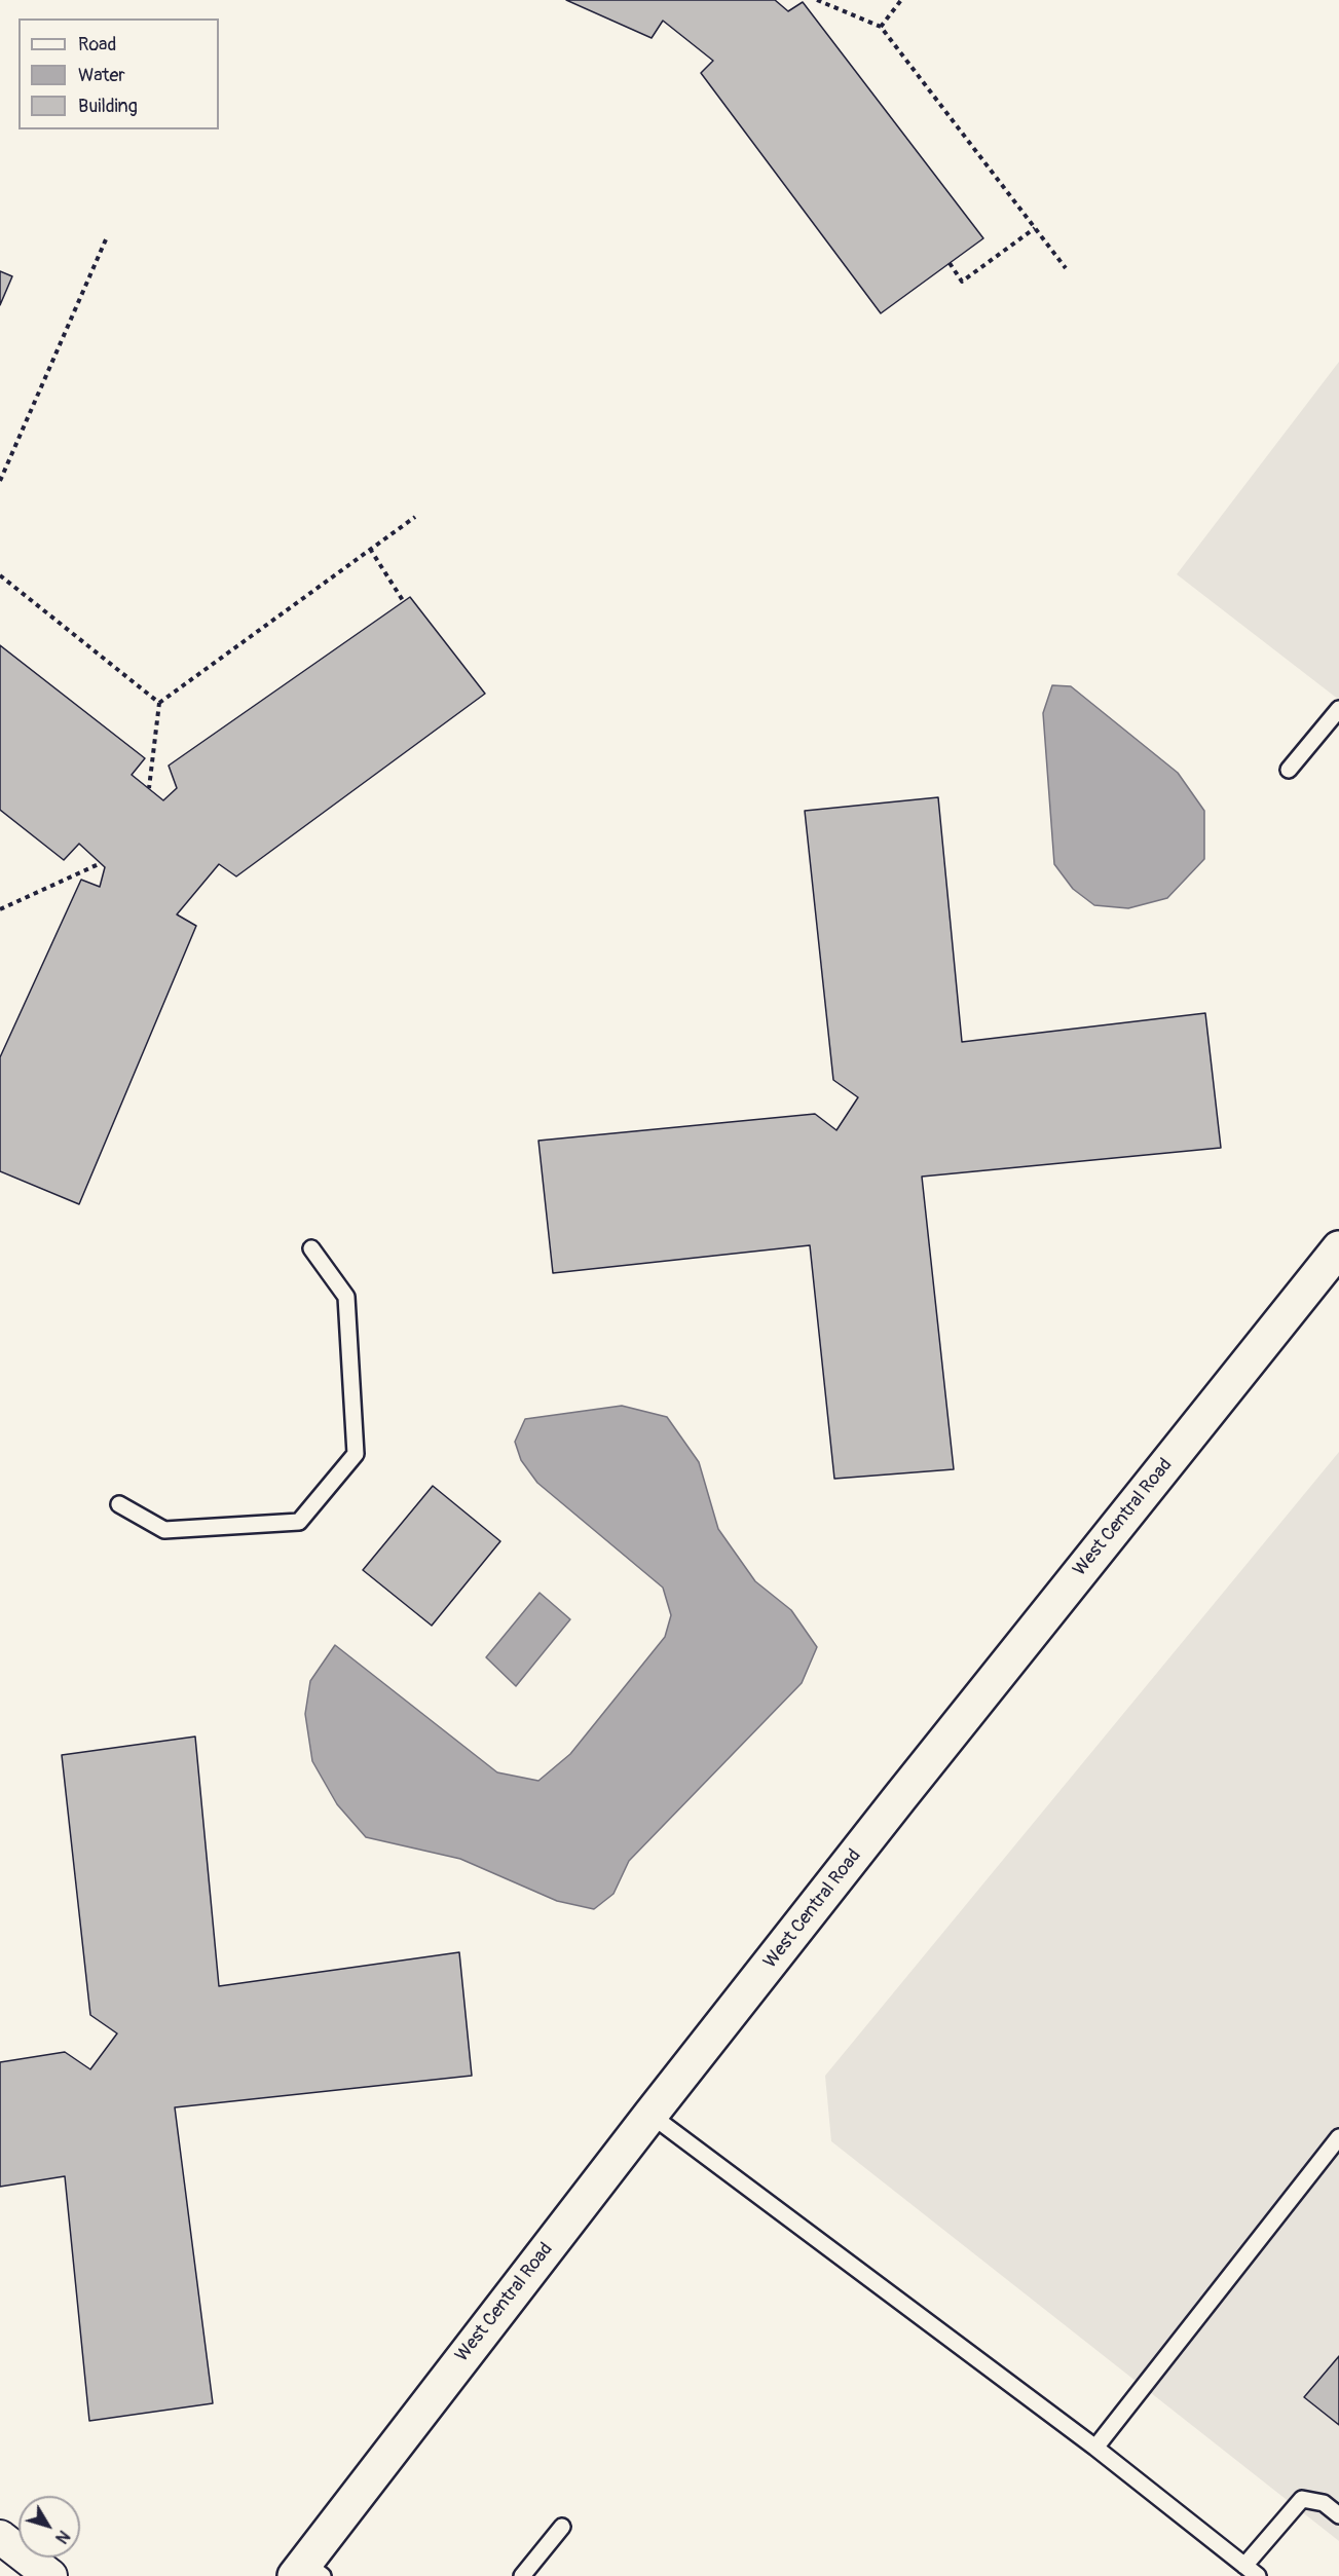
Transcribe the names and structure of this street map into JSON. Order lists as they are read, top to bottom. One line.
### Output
{"streets":{"main road":["West Central Road"]},"legend":["Road","Water","Building"],"north":"bottom right"}
